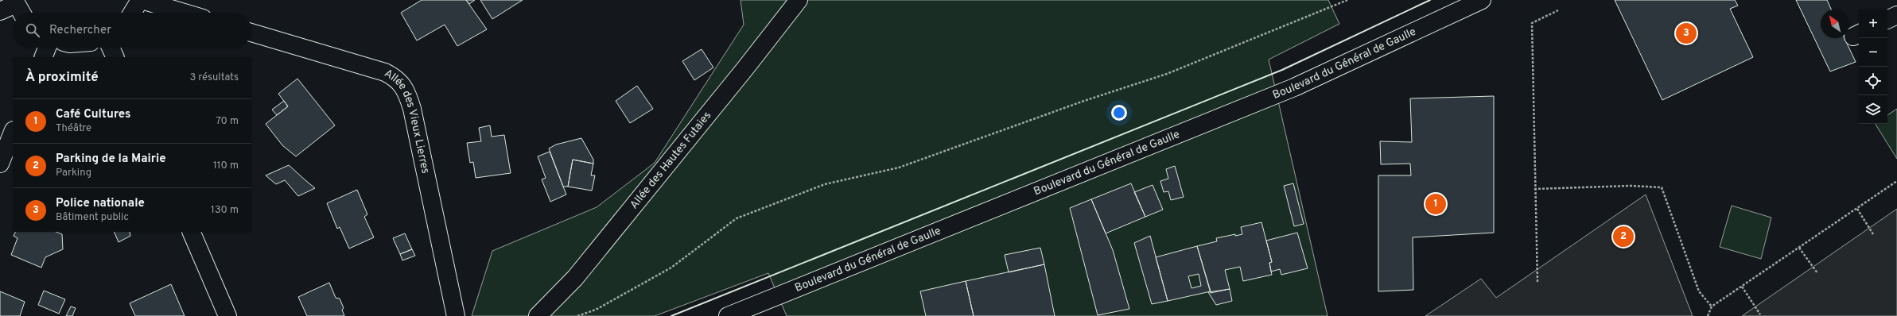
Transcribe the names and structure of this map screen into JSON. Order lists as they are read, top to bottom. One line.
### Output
{"streets":{"main road":["Boulevard du Général de Gaulle","Allée des Vieux Lierres","Allée des Hautes Futaies"]},"north":"top left","page":{"map_buttons":["+","−"],"search":"Rechercher","pins":["3","1","2"],"heading":["À proximité","3 résultats"],"list":[{"mark":"1","name":"Café Cultures","note":"Théâtre","value":"70 m"},{"mark":"2","name":"Parking de la Mairie","note":"Parking","value":"110 m"},{"mark":"3","name":"Police nationale","note":"Bâtiment public","value":"130 m"}]}}
